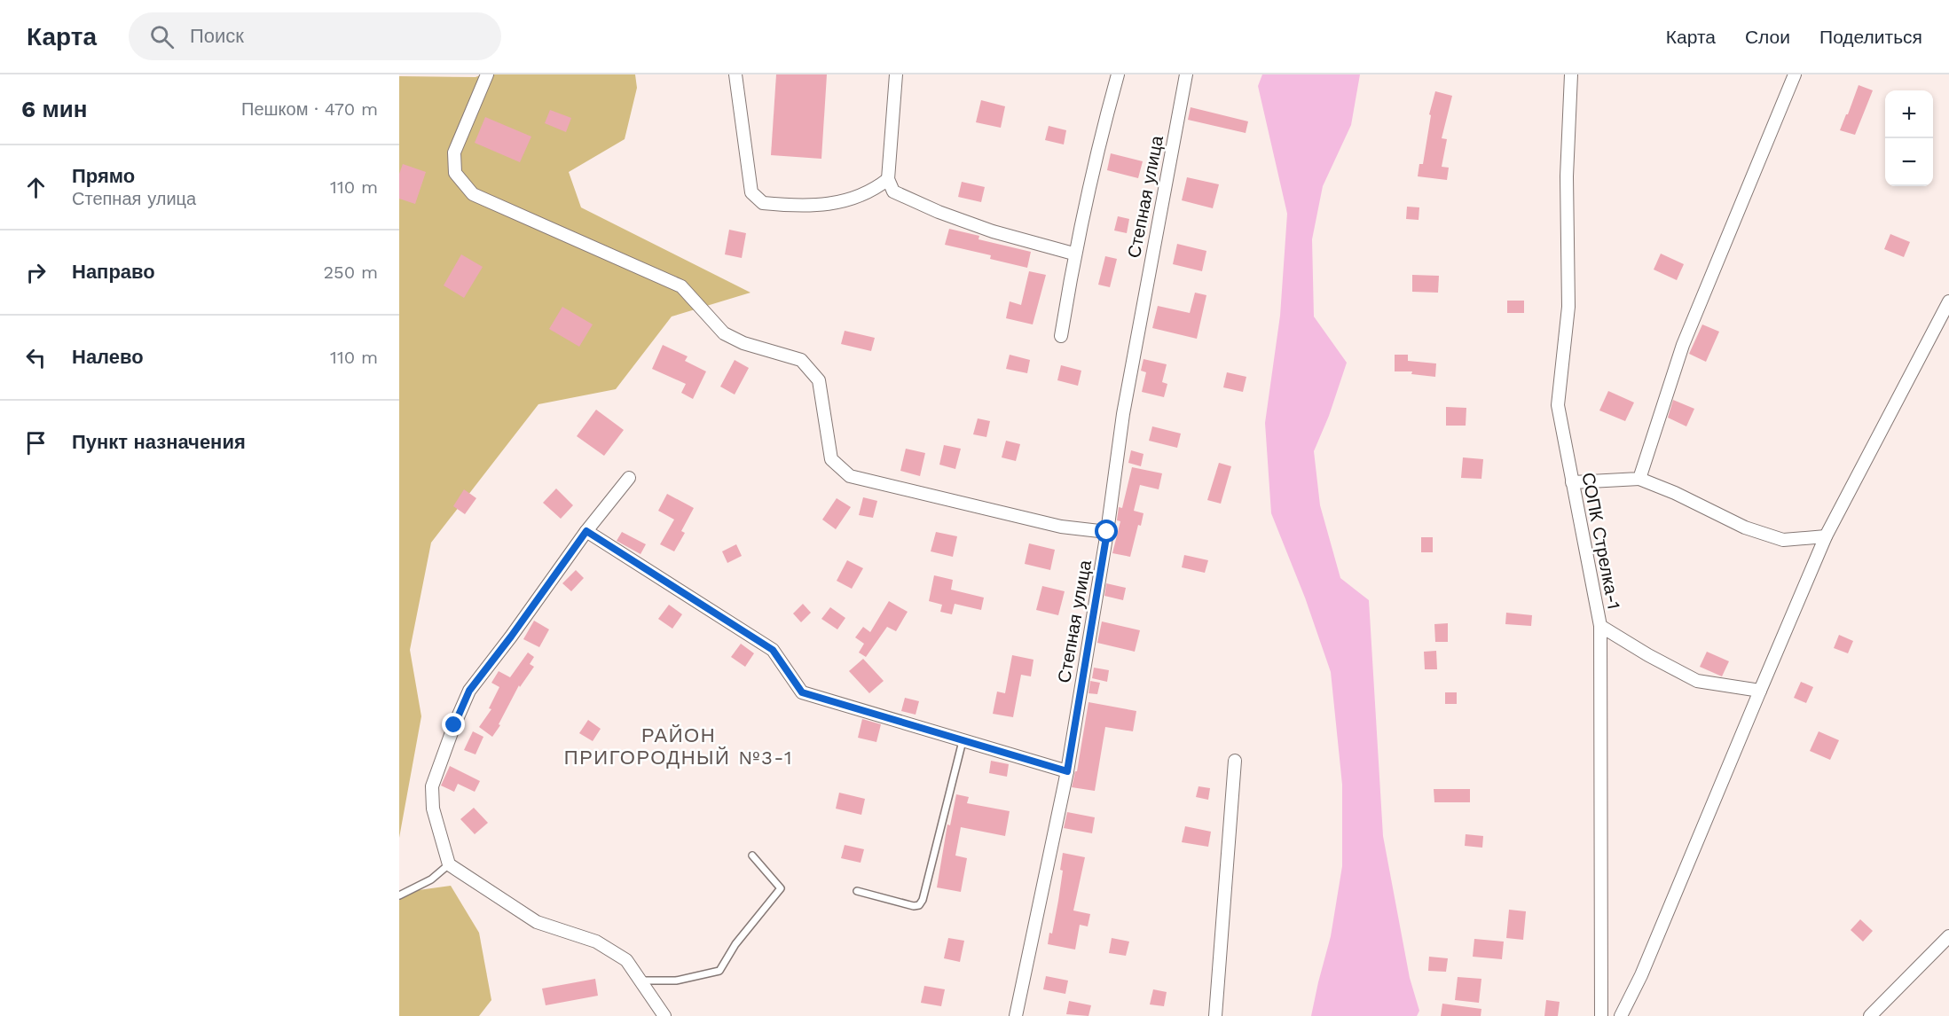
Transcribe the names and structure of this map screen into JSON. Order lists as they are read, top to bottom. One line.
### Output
{"streets":{"street":["Степная улица","СОПК Стрелка-1"]},"districts":["РАЙОН ПРИГОРОДНЫЙ №3-1"],"page":{"header":"Карта","search":"Поиск","nav":["Карта","Слои","Поделиться"],"heading":["6 мин","Пешком · 470 m"],"map_buttons":["+","−"],"list":[["Прямо","Степная улица","110 m"],["Направо","250 m"],["Налево","110 m"],"Пункт назначения"]}}
